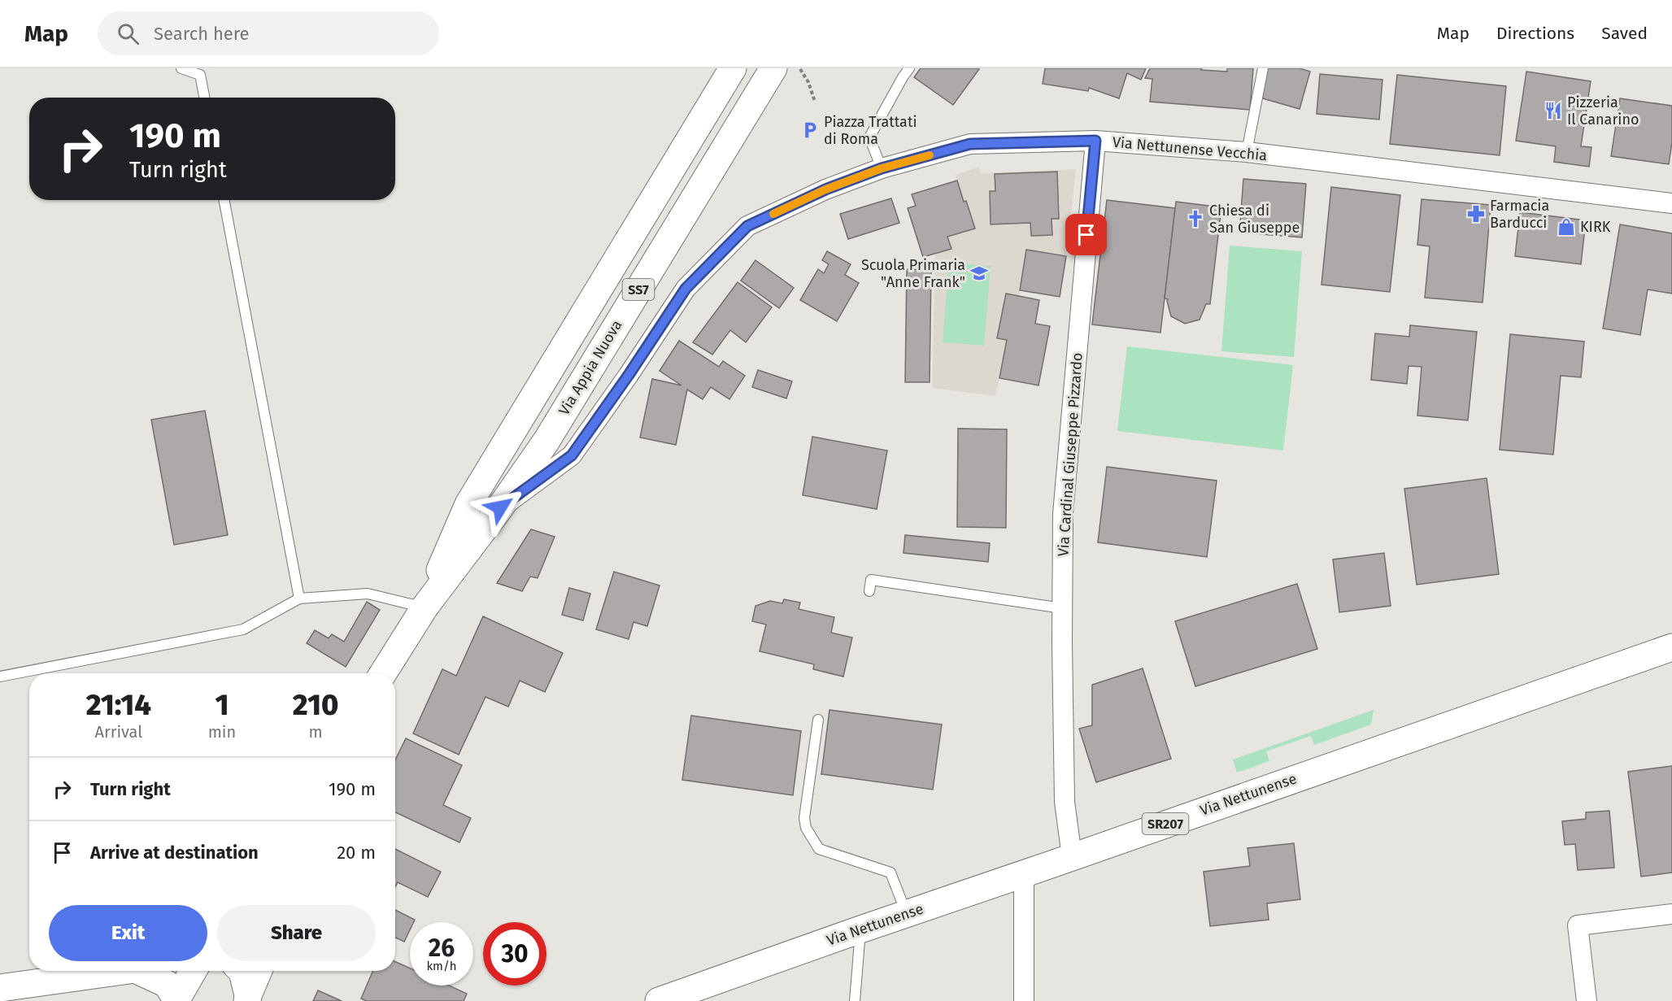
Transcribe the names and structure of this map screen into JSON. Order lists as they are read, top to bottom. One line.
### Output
{"streets":{"main road":["SS7","Via Appia Nuova","Via Nettunense","SR207"],"street":["Via Nettunense Vecchia","Via Cardinal Giuseppe Pizzardo"]},"crossings":[["Via Nettunense Vecchia","Via Appia Nuova"],["Via Nettunense Vecchia","Via Cardinal Giuseppe Pizzardo"],["Via Cardinal Giuseppe Pizzardo","Via Nettunense"]],"places":{"restaurant":["Pizzeria Il Canarino"],"parking":["Piazza Trattati di Roma"],"pharmacy":["Farmacia Barducci"],"church":["Chiesa di San Giuseppe"],"shop":["KIRK"],"school or university":["Scuola Primaria \"Anne Frank\""]},"page":{"header":"Map","search":"Search here","nav":["Map","Directions","Saved"],"turn":["190 m","Turn right"],"eta":["21:14","Arrival","1","min","210","m"],"list":[{"name":"Turn right","value":"190 m"},{"name":"Arrive at destination","value":"20 m"}],"buttons":["Exit","Share"],"speed":"26 km/h","limit":"30"}}
